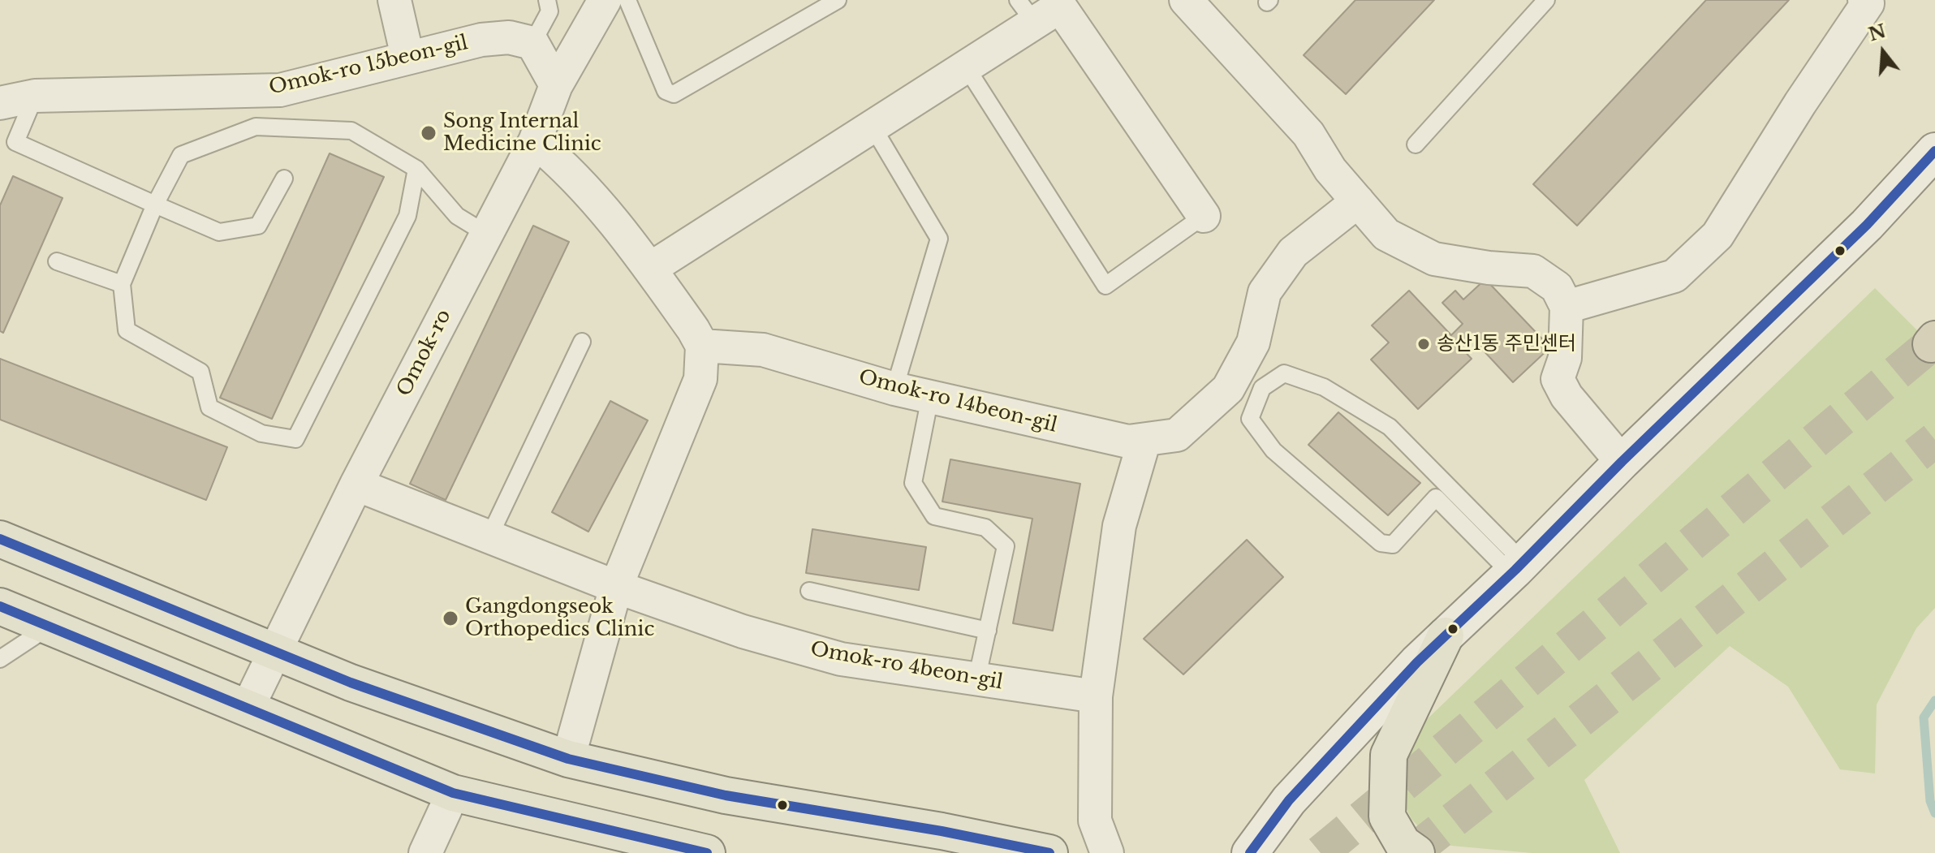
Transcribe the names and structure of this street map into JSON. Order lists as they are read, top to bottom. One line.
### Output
{"streets":{"street":["Omok-ro 15beon-gil","Omok-ro","Omok-ro 14beon-gil","Omok-ro 4beon-gil"]},"crossings":[["Omok-ro","Omok-ro 4beon-gil"]],"places":["Song Internal Medicine Clinic","송산1동 주민센터","Gangdongseok Orthopedics Clinic"],"north":"top"}
